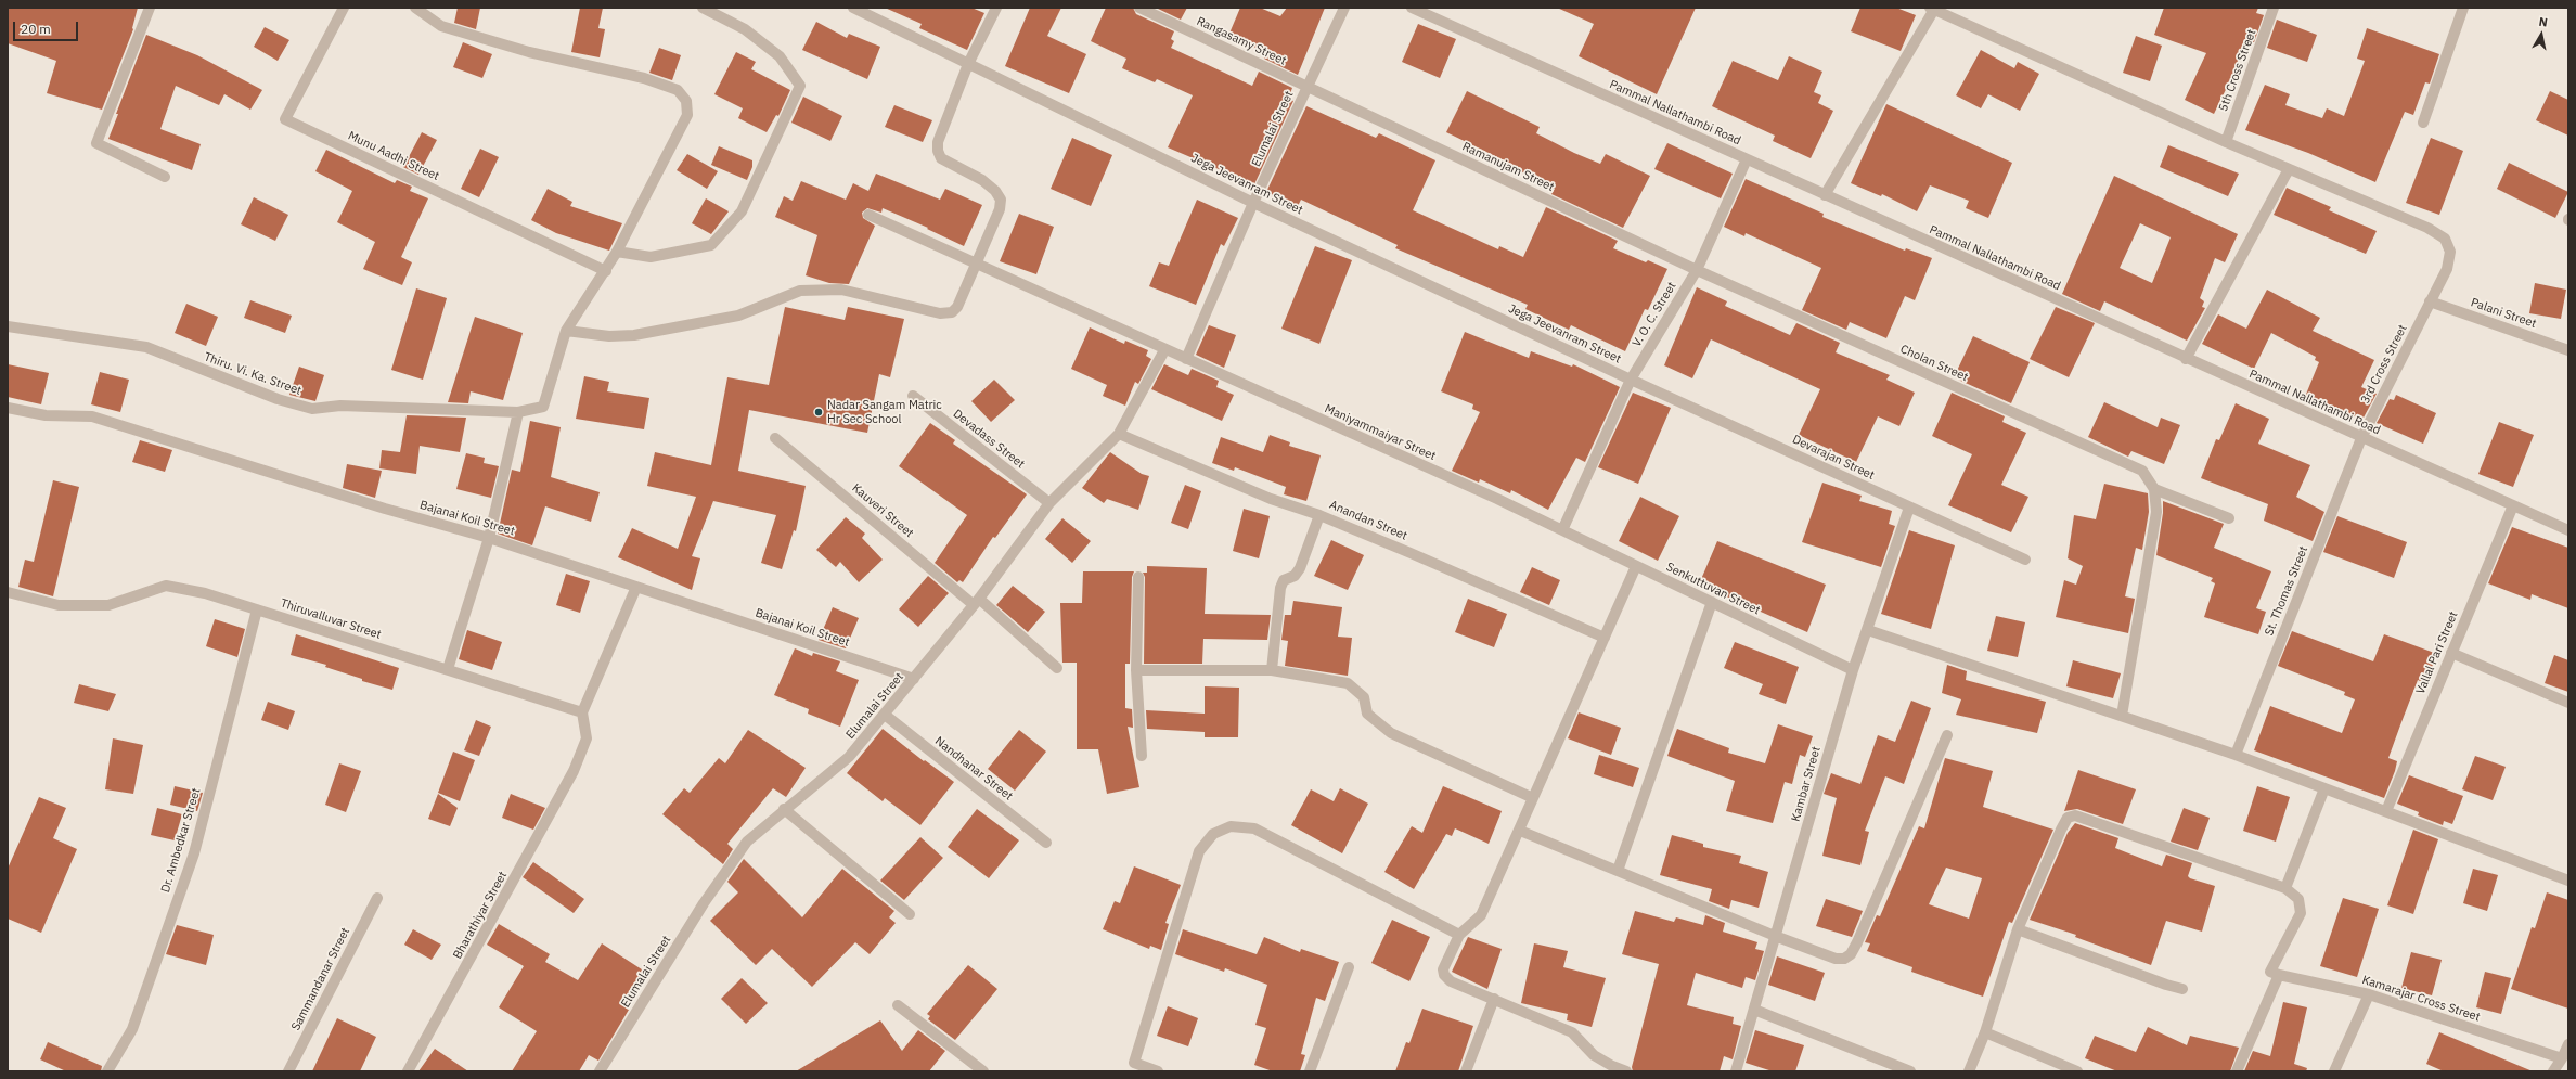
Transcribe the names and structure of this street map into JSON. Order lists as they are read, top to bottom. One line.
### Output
{"streets":{"street":["Rangasamy Street","5th Cross Street","Pammal Nallathambi Road","Elumalai Street","Munu Aadhi Street","Ramanujam Street","Jega Jeevanram Street","Palani Street","V. O. C. Street","Cholan Street","3rd Cross Street","Thiru. Vi. Ka. Street","Maniyammaiyar Street","Devadass Street","Devarajan Street","Kauveri Street","Bajanai Koil Street","Anandan Street","Senkuttuvan Street","St. Thomas Street","Thiruvalluvar Street","Vallal Pari Street","Nandhanar Street","Kambar Street","Dr. Ambedkar Street","Bharathiyar Street","Sammandanar Street","Kamarajar Cross Street"]},"crossings":[["Rangasamy Street","Elumalai Street"],["Rangasamy Street","Ramanujam Street"],["5th Cross Street","3rd Cross Street"],["Pammal Nallathambi Road","V. O. C. Street"],["Pammal Nallathambi Road","3rd Cross Street"],["Pammal Nallathambi Road","St. Thomas Street"],["Pammal Nallathambi Road","Vallal Pari Street"],["Elumalai Street","Ramanujam Street"],["Elumalai Street","Jega Jeevanram Street"],["Elumalai Street","Maniyammaiyar Street"],["Elumalai Street","Devadass Street"],["Elumalai Street","Kauveri Street"],["Elumalai Street","Bajanai Koil Street"],["Elumalai Street","Anandan Street"],["Elumalai Street","Nandhanar Street"],["Ramanujam Street","V. O. C. Street"],["Ramanujam Street","Cholan Street"],["Jega Jeevanram Street","V. O. C. Street"],["Jega Jeevanram Street","Devarajan Street"],["Palani Street","3rd Cross Street"],["V. O. C. Street","Cholan Street"],["V. O. C. Street","Maniyammaiyar Street"],["V. O. C. Street","Devarajan Street"],["V. O. C. Street","Senkuttuvan Street"],["3rd Cross Street","St. Thomas Street"],["Maniyammaiyar Street","Senkuttuvan Street"],["Devarajan Street","Kambar Street"],["Senkuttuvan Street","Kambar Street"],["Thiruvalluvar Street","Dr. Ambedkar Street"],["Thiruvalluvar Street","Bharathiyar Street"]],"places":["Nadar Sangam Matric Hr Sec School"],"scale_bar":"20 m","north":"top"}
